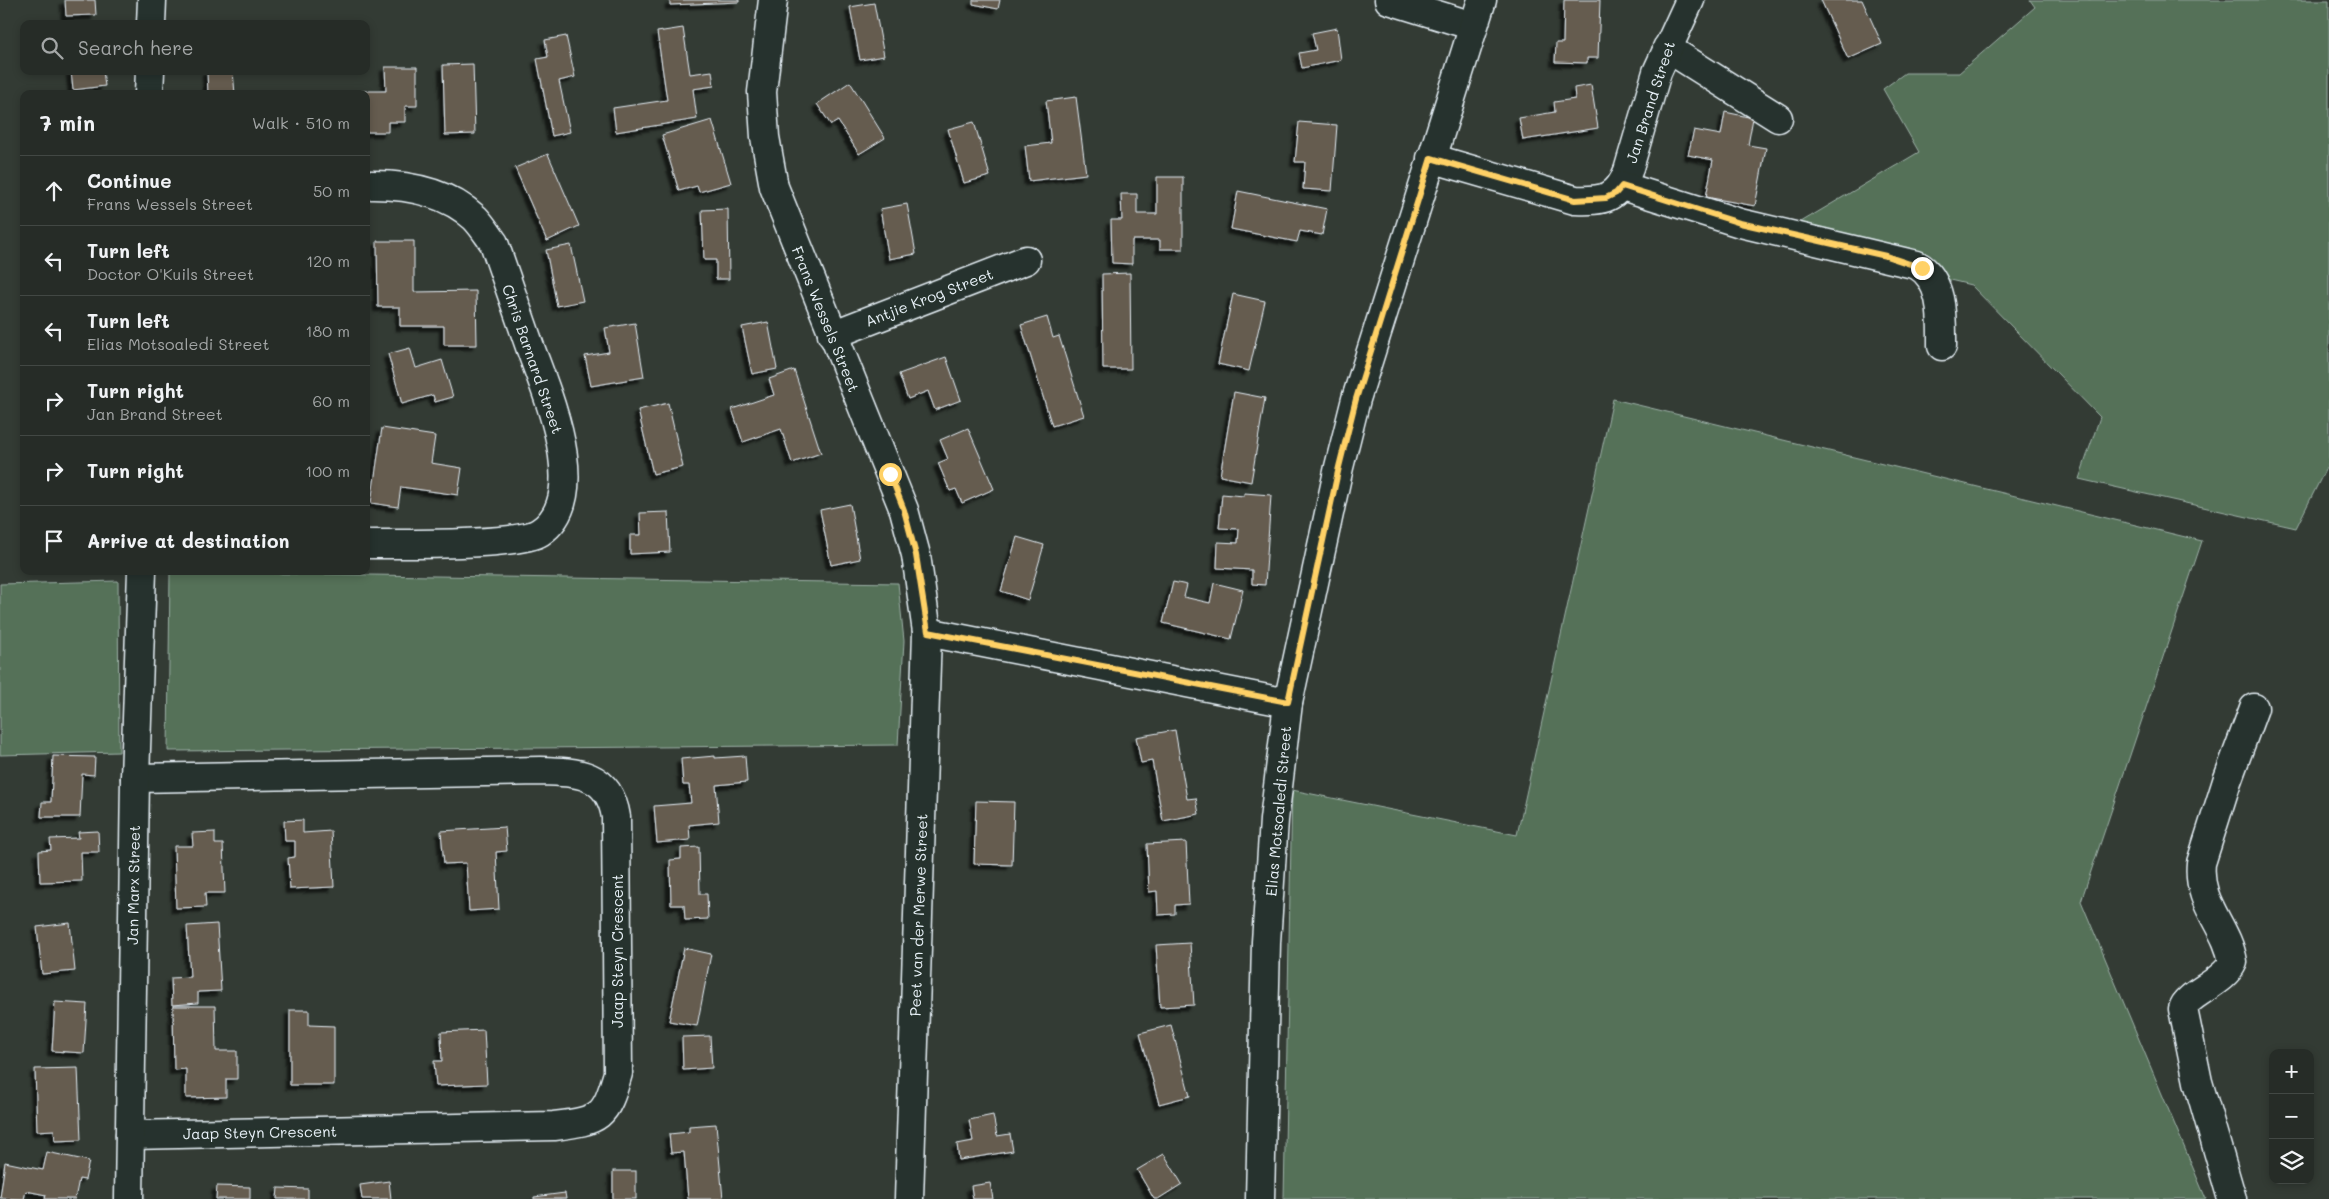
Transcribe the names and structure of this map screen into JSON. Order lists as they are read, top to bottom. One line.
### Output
{"streets":{"street":["Jan Brand Street","Antjie Krog Street","Frans Wessels Street","Chris Barnard Street","Elias Motsoaledi Street","Jan Marx Street","Peet van der Merwe Street","Jaap Steyn Crescent"]},"crossings":[["Antjie Krog Street","Frans Wessels Street"],["Frans Wessels Street","Peet van der Merwe Street"],["Jan Marx Street","Jaap Steyn Crescent"]],"page":{"search":"Search here","heading":["7 min","Walk · 510 m"],"list":[["Continue","Frans Wessels Street","50 m"],["Turn left","Doctor O'Kuils Street","120 m"],["Turn left","Elias Motsoaledi Street","180 m"],["Turn right","Jan Brand Street","60 m"],["Turn right","100 m"],"Arrive at destination"],"map_buttons":["+","−"]}}
